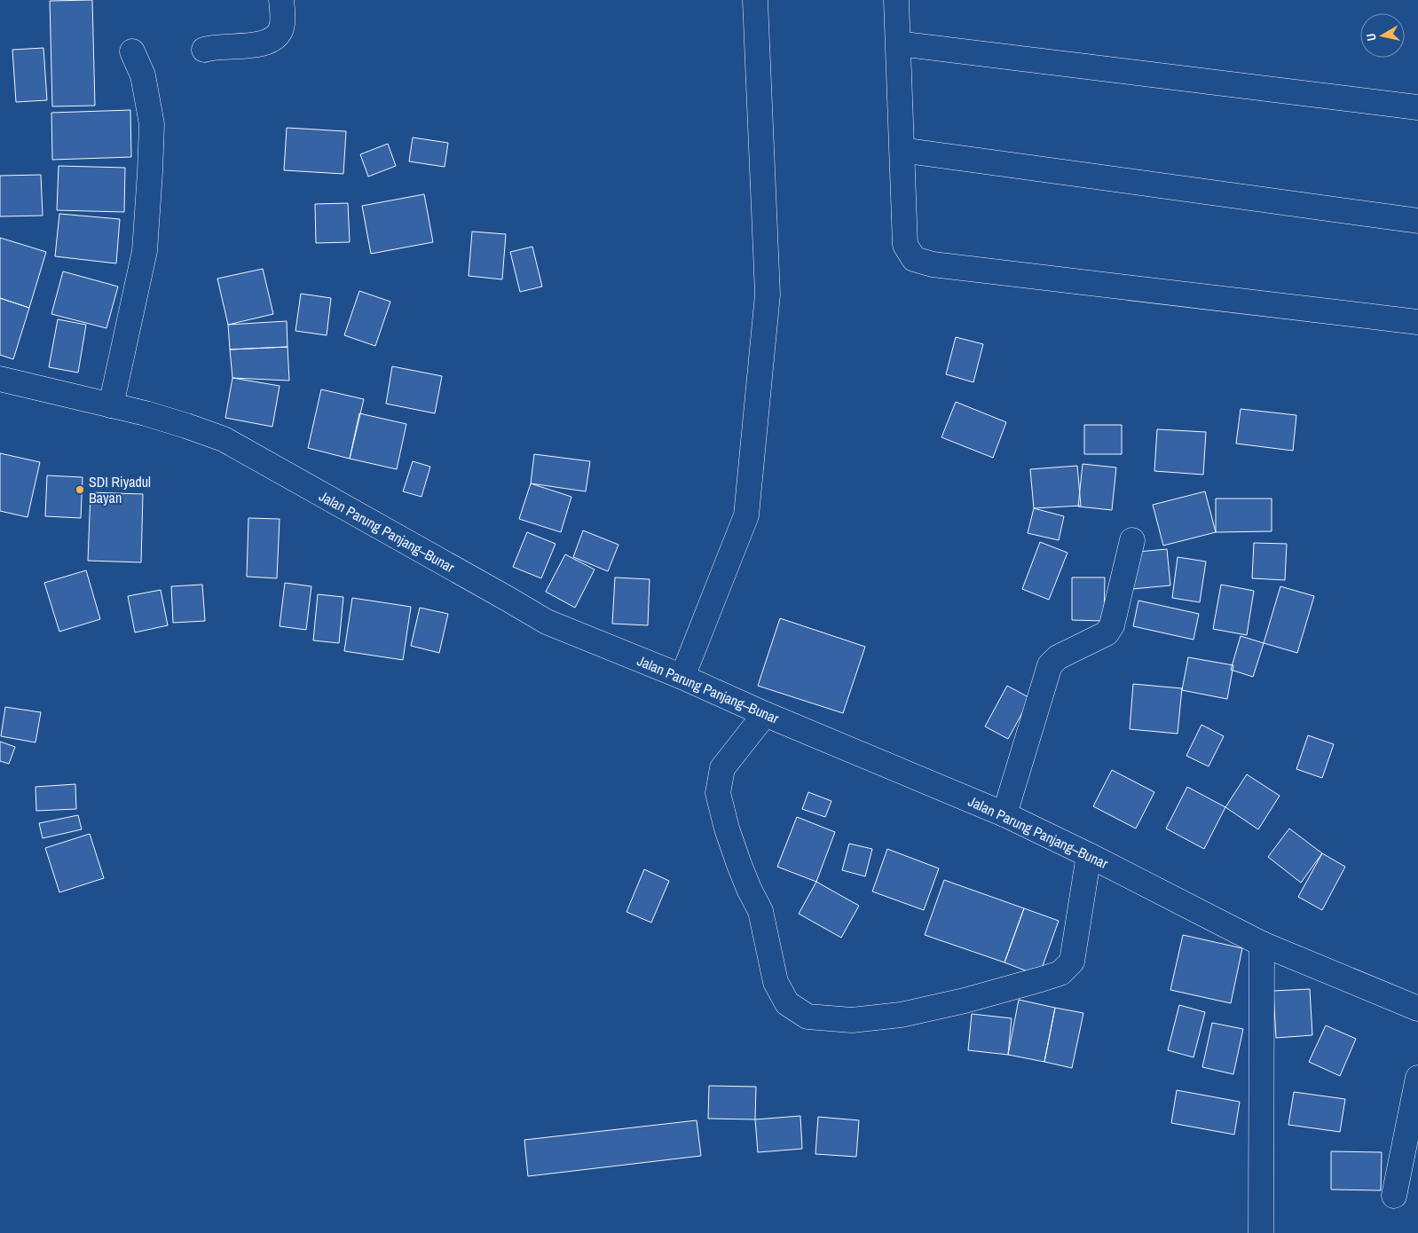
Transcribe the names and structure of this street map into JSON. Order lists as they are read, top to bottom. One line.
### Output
{"streets":{"street":["Jalan Parung Panjang–Bunar"]},"places":["SDI Riyadul Bayan"],"north":"left"}
